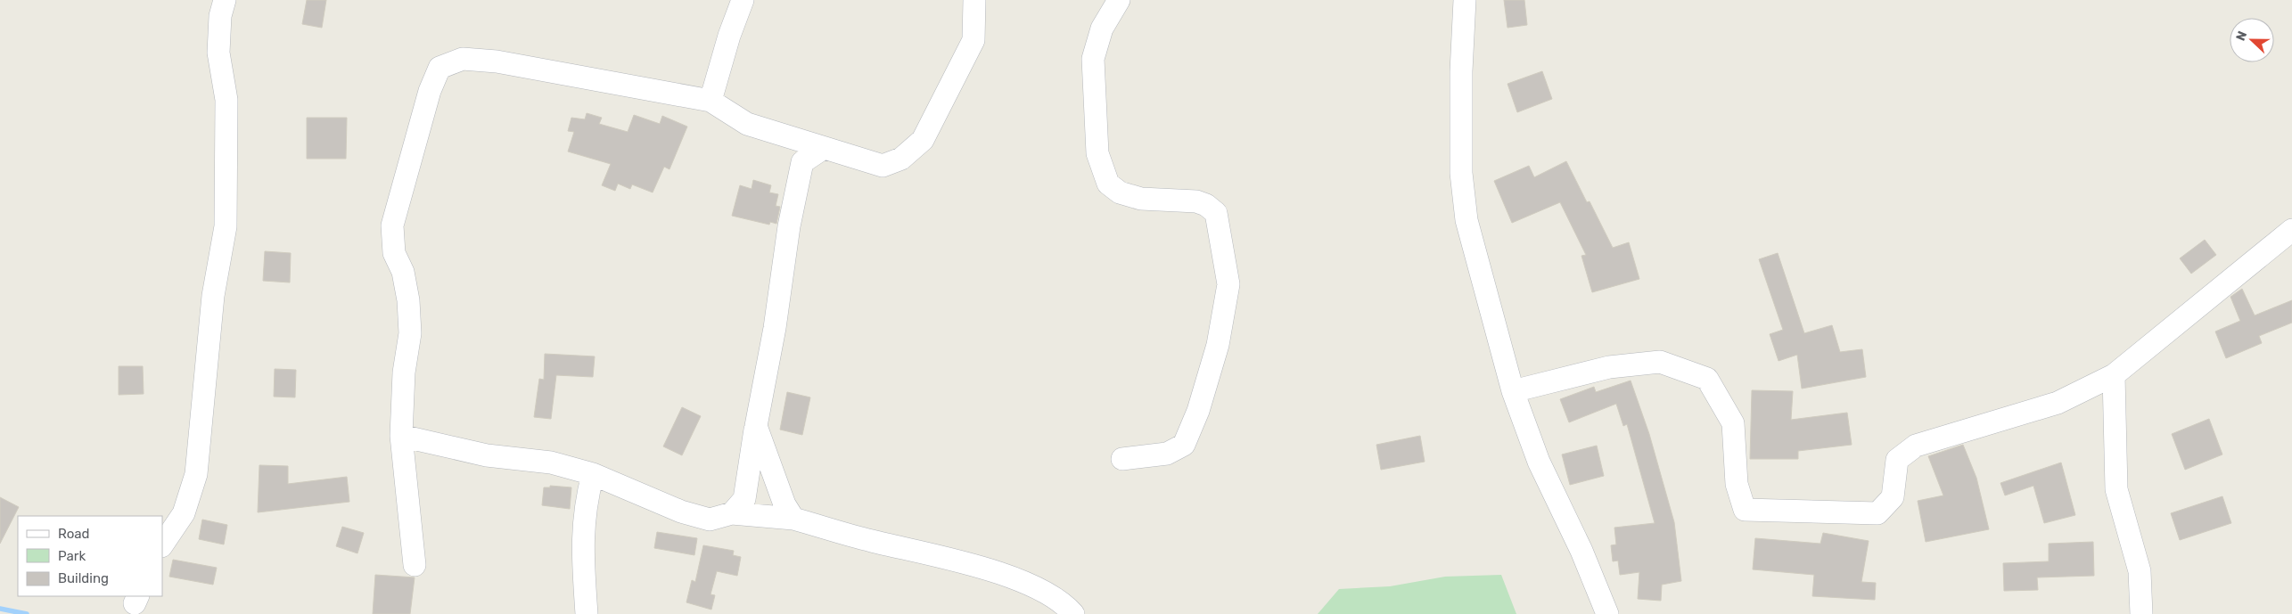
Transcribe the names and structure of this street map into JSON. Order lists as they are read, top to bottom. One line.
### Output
{"legend":["Road","Park","Building"],"north":"left"}
